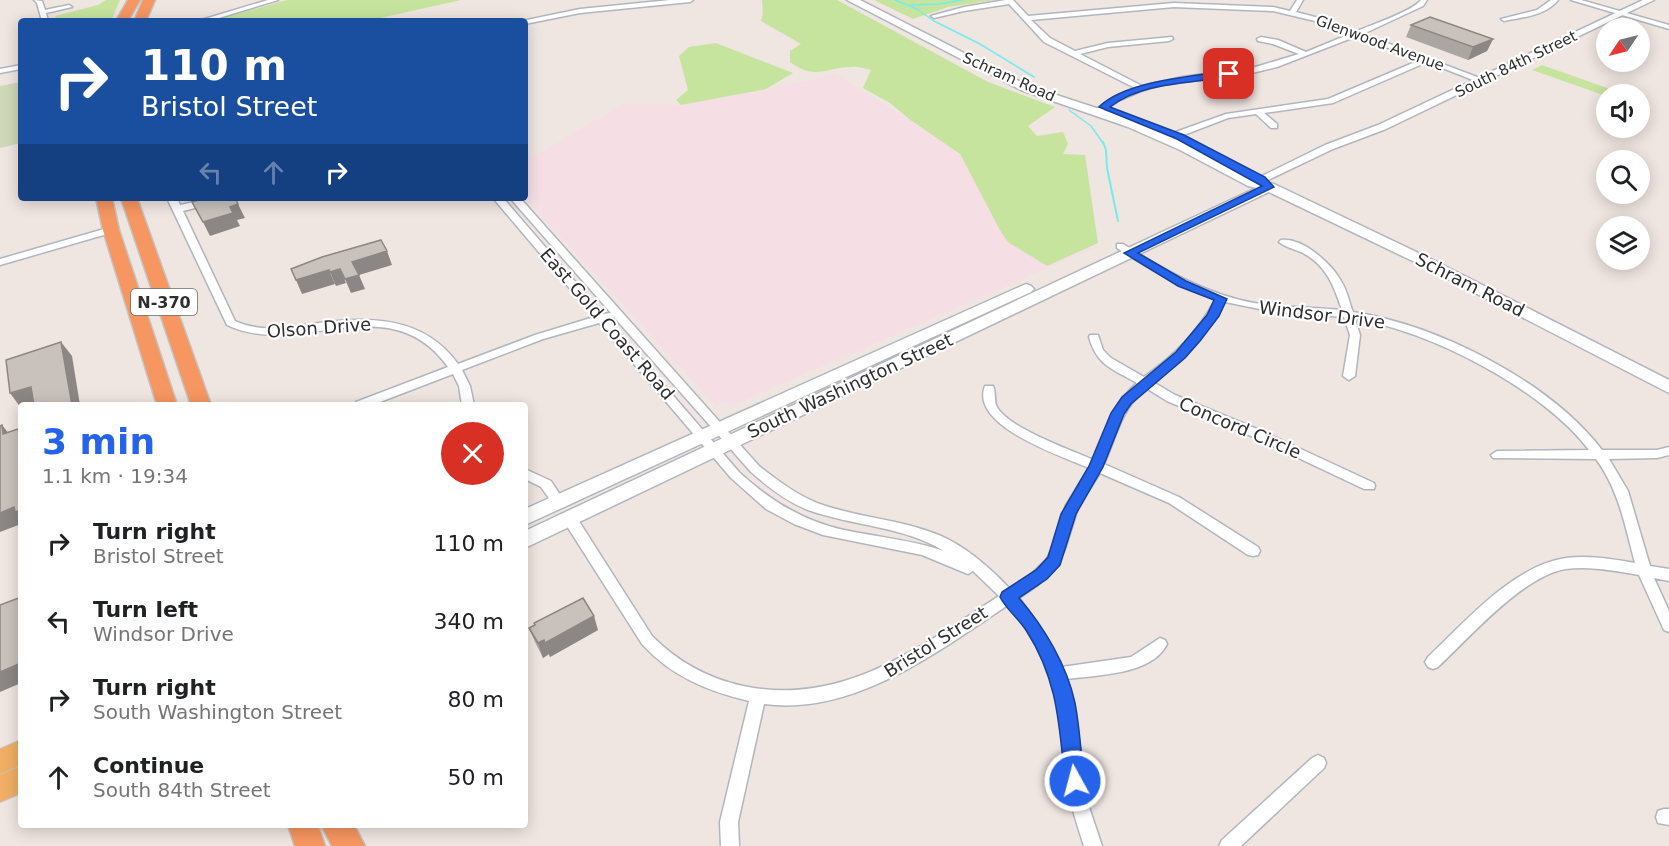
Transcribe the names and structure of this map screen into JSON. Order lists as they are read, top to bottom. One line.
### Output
{"streets":{"highway":["N-370"],"main road":["South 84th Street","Schram Road","South Washington Street"],"street":["Glenwood Avenue","Windsor Drive","East Gold Coast Road","Olson Drive","Concord Circle","Bristol Street"]},"crossings":[["Glenwood Avenue","South 84th Street"],["South 84th Street","Schram Road"],["South 84th Street","South Washington Street"],["Windsor Drive","South Washington Street"],["Windsor Drive","Bristol Street"],["East Gold Coast Road","South Washington Street"],["East Gold Coast Road","Bristol Street"],["South Washington Street","Bristol Street"],["Concord Circle","Bristol Street"]],"north":"bottom left","page":{"turn":["110 m","Bristol Street"],"heading":["3 min","1.1 km · 19:34"],"list":[{"name":"Turn right","note":"Bristol Street","value":"110 m"},{"name":"Turn left","note":"Windsor Drive","value":"340 m"},{"name":"Turn right","note":"South Washington Street","value":"80 m"},{"name":"Continue","note":"South 84th Street","value":"50 m"}]}}
